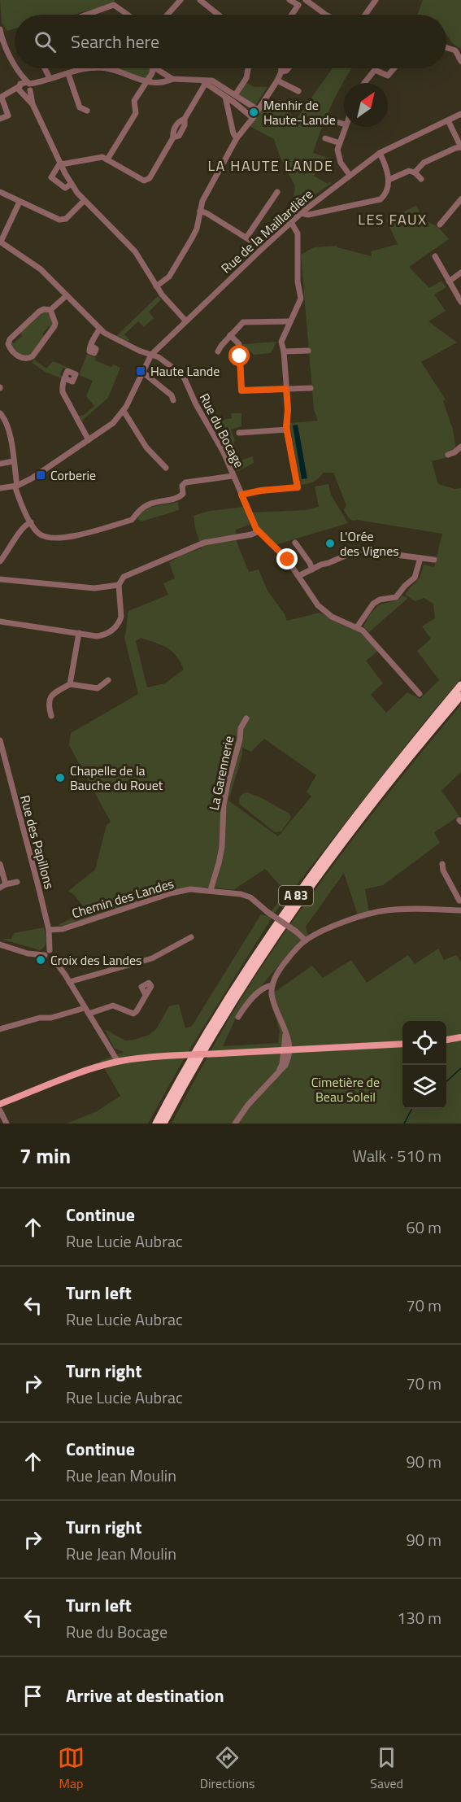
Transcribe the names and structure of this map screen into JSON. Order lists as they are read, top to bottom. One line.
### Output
{"streets":{"highway":["A 83"],"street":["Rue de la Maillardière","Rue du Bocage","La Garennerie","Rue des Papillons","Chemin des Landes"]},"crossings":[["Rue de la Maillardière","Rue du Bocage"],["La Garennerie","Chemin des Landes"],["Rue des Papillons","Chemin des Landes"]],"districts":["LA HAUTE LANDE","LES FAUX"],"parks":["Cimetière de Beau Soleil"],"places":{"other":["Menhir de Haute-Lande","L'Orée des Vignes","Chapelle de la Bauche du Rouet","Croix des Landes"],"transit":["Haute Lande","Corberie"]},"north":"top right","page":{"search":"Search here","heading":["7 min","Walk · 510 m"],"list":[["Continue","Rue Lucie Aubrac","60 m"],["Turn left","Rue Lucie Aubrac","70 m"],["Turn right","Rue Lucie Aubrac","70 m"],["Continue","Rue Jean Moulin","90 m"],["Turn right","Rue Jean Moulin","90 m"],["Turn left","Rue du Bocage","130 m"],"Arrive at destination"],"nav":["Map","Directions","Saved"]}}
